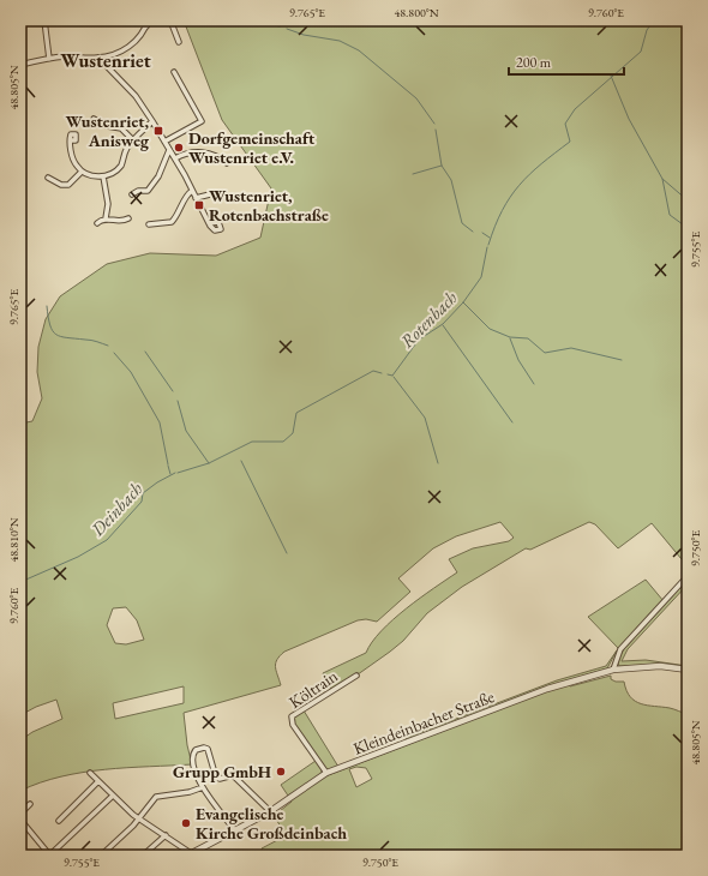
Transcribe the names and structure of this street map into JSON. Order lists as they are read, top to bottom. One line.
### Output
{"streets":{"street":["Költrain","Kleindeinbacher Straße"]},"crossings":[["Költrain","Kleindeinbacher Straße"]],"districts":["Wustenriet"],"water":["Rotenbach","Deinbach"],"places":{"transit":["Wustenriet, Anisweg","Wustenriet, Rotenbachstraße"],"other":["Dorfgemeinschaft Wustenriet e.V.","Grupp GmbH","Evangelische Kirche Großdeinbach"]},"scale_bar":"200 m","coordinates":["9.765°E","48.800°N","9.760°E","48.805°N","9.755°E","48.810°N","9.750°E"]}
